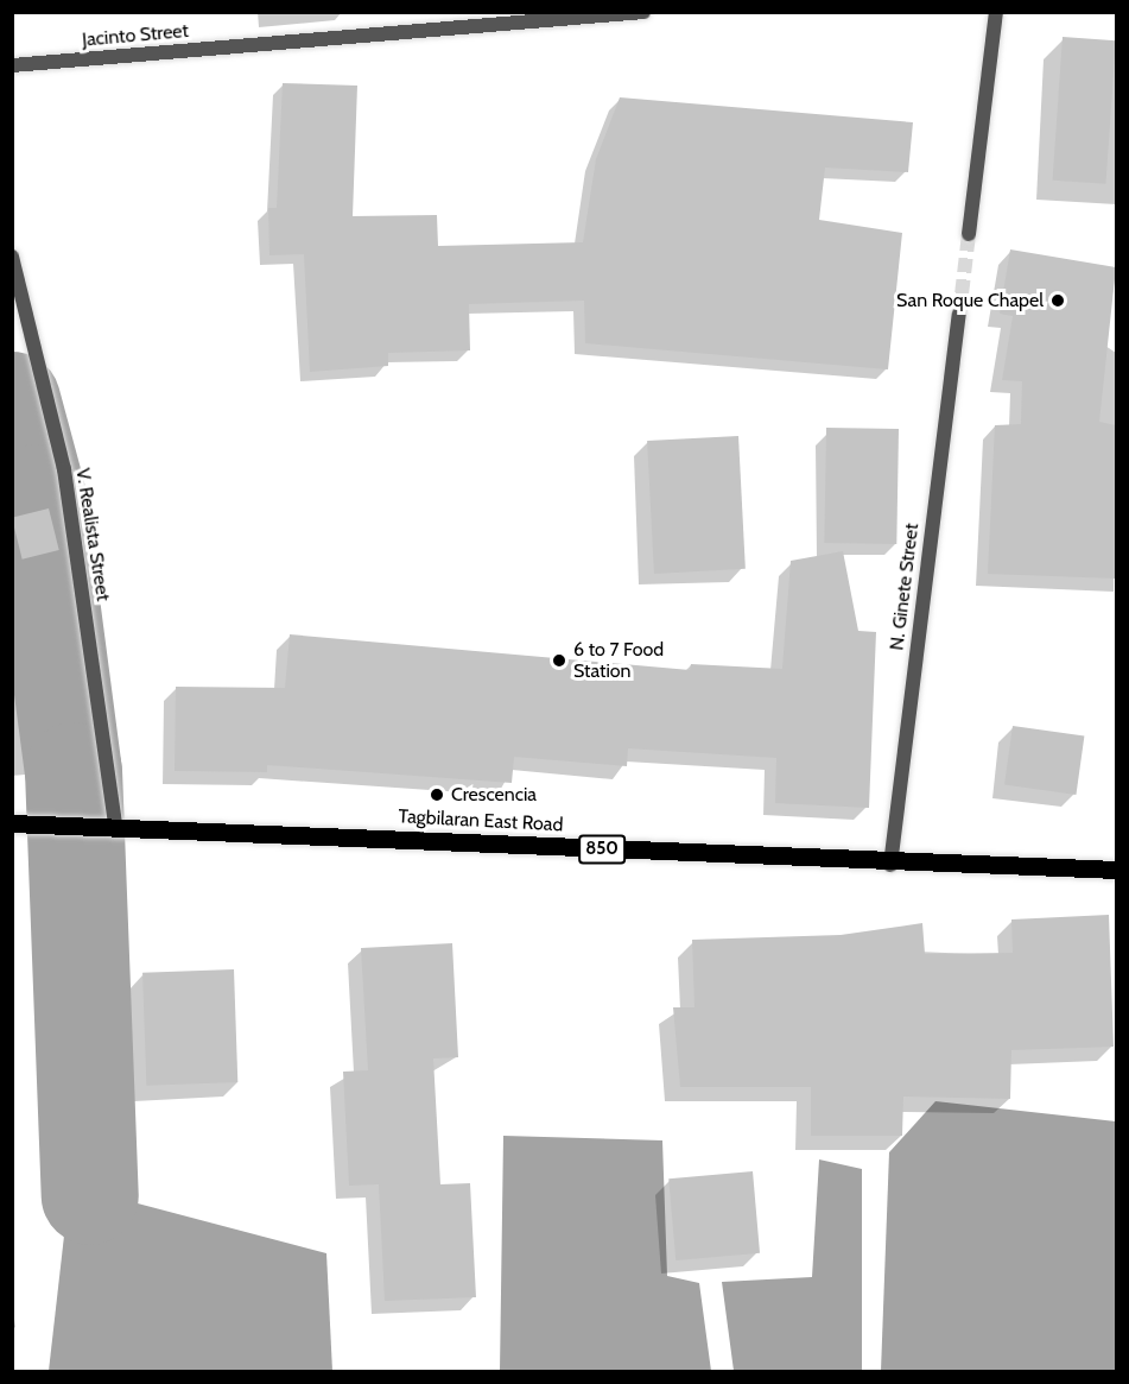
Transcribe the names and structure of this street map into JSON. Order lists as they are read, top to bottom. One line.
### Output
{"streets":{"main road":["Tagbilaran East Road","850"],"street":["Jacinto Street","V. Realista Street","N. Ginete Street"]},"crossings":[["V. Realista Street","Tagbilaran East Road"],["N. Ginete Street","Tagbilaran East Road"]],"places":["San Roque Chapel","6 to 7 Food Station","Crescencia"]}
